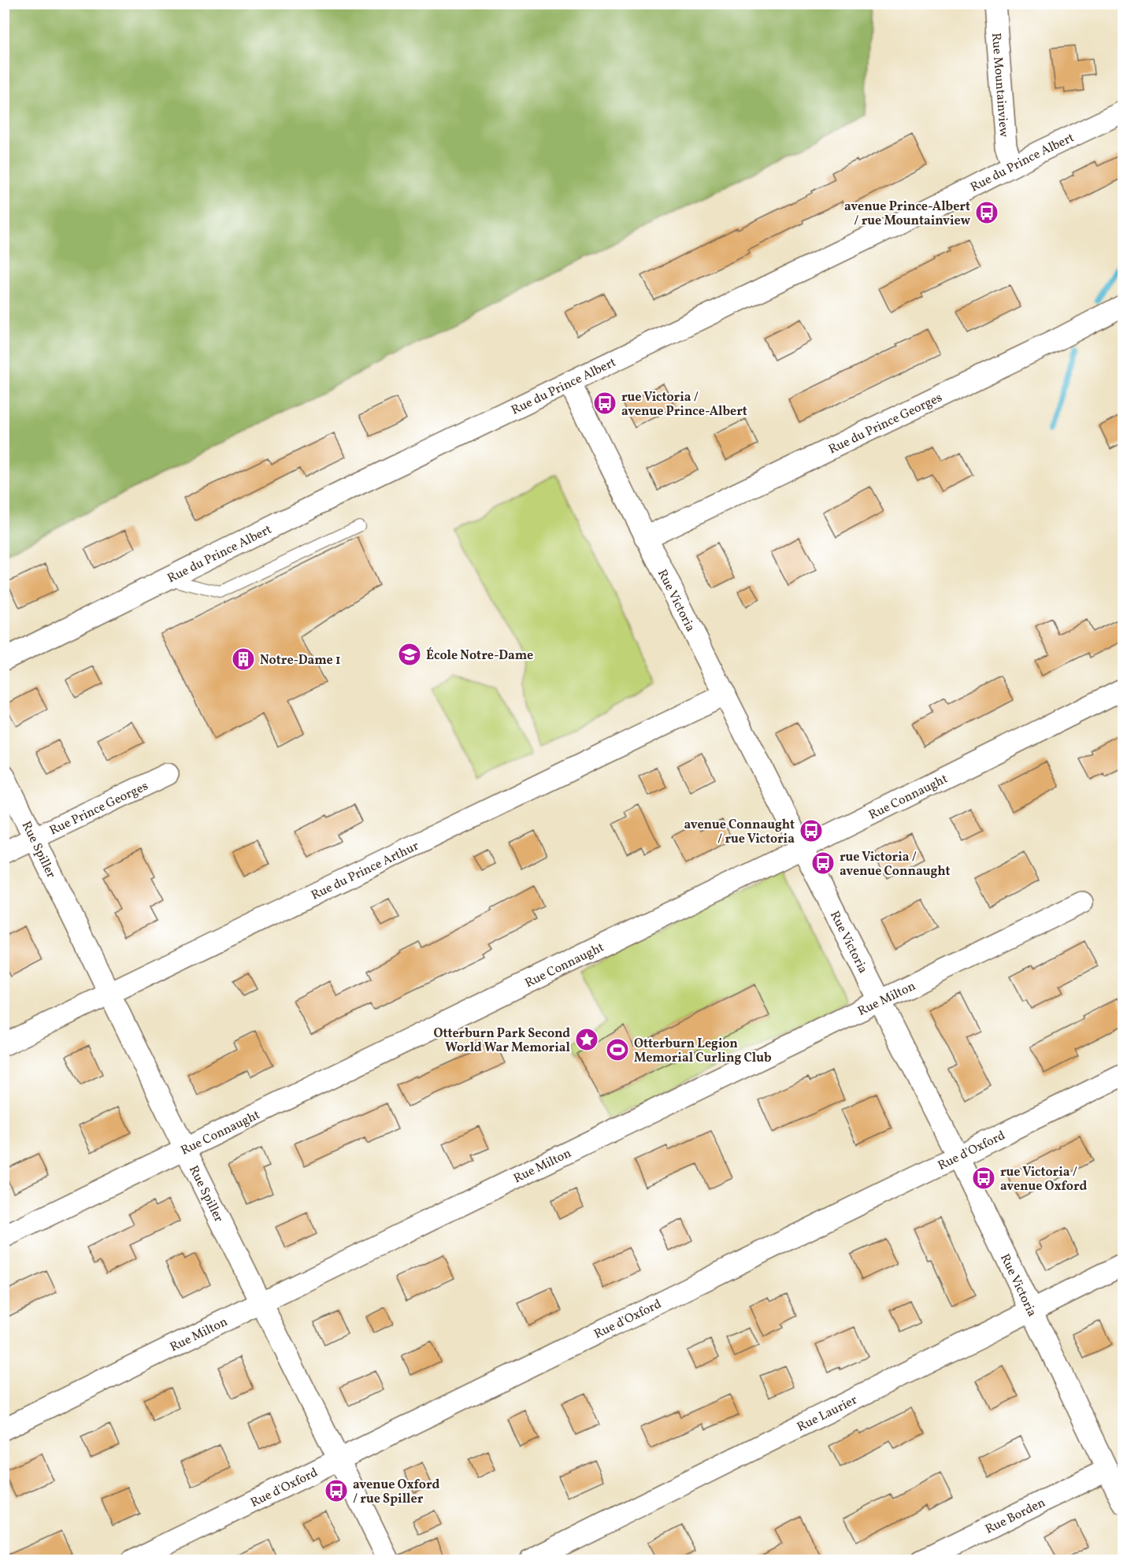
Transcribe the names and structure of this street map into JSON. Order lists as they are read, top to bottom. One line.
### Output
{"streets":{"street":["Rue Mountainview","Rue du Prince Albert","Rue du Prince Georges","Rue Victoria","Rue Connaught","Rue Prince Georges","Rue Spiller","Rue du Prince Arthur","Rue Milton","Rue d'Oxford","Rue Laurier","Rue Borden"]},"crossings":[["Rue Mountainview","Rue du Prince Albert"],["Rue du Prince Albert","Rue Victoria"],["Rue du Prince Georges","Rue Victoria"],["Rue Victoria","Rue Connaught"],["Rue Victoria","Rue du Prince Arthur"],["Rue Victoria","Rue Milton"],["Rue Victoria","Rue d'Oxford"],["Rue Victoria","Rue Laurier"],["Rue Victoria","Rue Borden"],["Rue Connaught","Rue Spiller"],["Rue Prince Georges","Rue Spiller"],["Rue Spiller","Rue du Prince Arthur"],["Rue Spiller","Rue Milton"],["Rue Spiller","Rue d'Oxford"]],"places":{"bus stop":["avenue Prince-Albert / rue Mountainview","rue Victoria / avenue Prince-Albert","avenue Connaught / rue Victoria","rue Victoria / avenue Connaught","rue Victoria / avenue Oxford","avenue Oxford / rue Spiller"],"school or university":["École Notre-Dame"],"building":["Notre-Dame 1"],"place":["Otterburn Park Second World War Memorial"],"sports":["Otterburn Legion Memorial Curling Club"]}}
